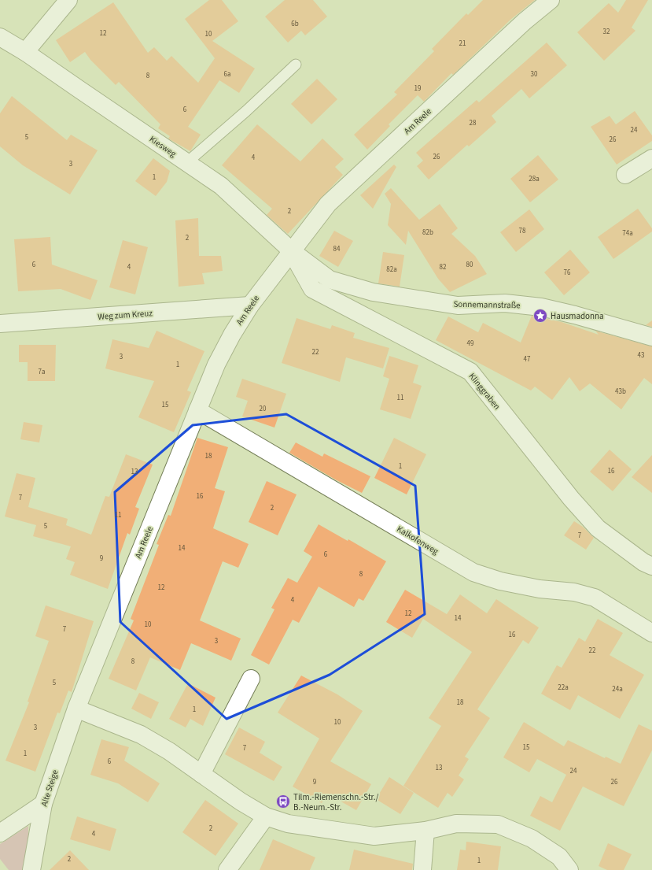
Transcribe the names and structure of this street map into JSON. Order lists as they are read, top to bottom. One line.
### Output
{"streets":{"street":["Am Reele","Kiesweg","Sonnemannstraße","Weg zum Kreuz","Klinggraben","Kalkofenweg","Alte Steige"]},"crossings":[["Am Reele","Kiesweg"],["Am Reele","Sonnemannstraße"],["Am Reele","Weg zum Kreuz"],["Am Reele","Klinggraben"],["Am Reele","Kalkofenweg"],["Am Reele","Alte Steige"],["Kiesweg","Sonnemannstraße"],["Kiesweg","Klinggraben"],["Sonnemannstraße","Klinggraben"]],"places":{"place":["Hausmadonna"],"bus stop":["Tilm.-Riemenschn.-Str./ B.-Neum.-Str."]},"house_numbers":["6b","32","12","10","21","6a","30","8","19","6","28","24","5","26","26","4","3","1","28a","2","78","82b","74a","2","84","6","80","4","82","82a","76","49","22","43","3","47","1","7a","43b","11","15","20","18","1","16","13","16","7","2","11","5","7","14","6","9","8","12","4","12","14","10","7","16","3","22","8","5","22a","24a","18","1","10","3","15","7","1","6","13","24","9","26","2","4","2","1"]}
